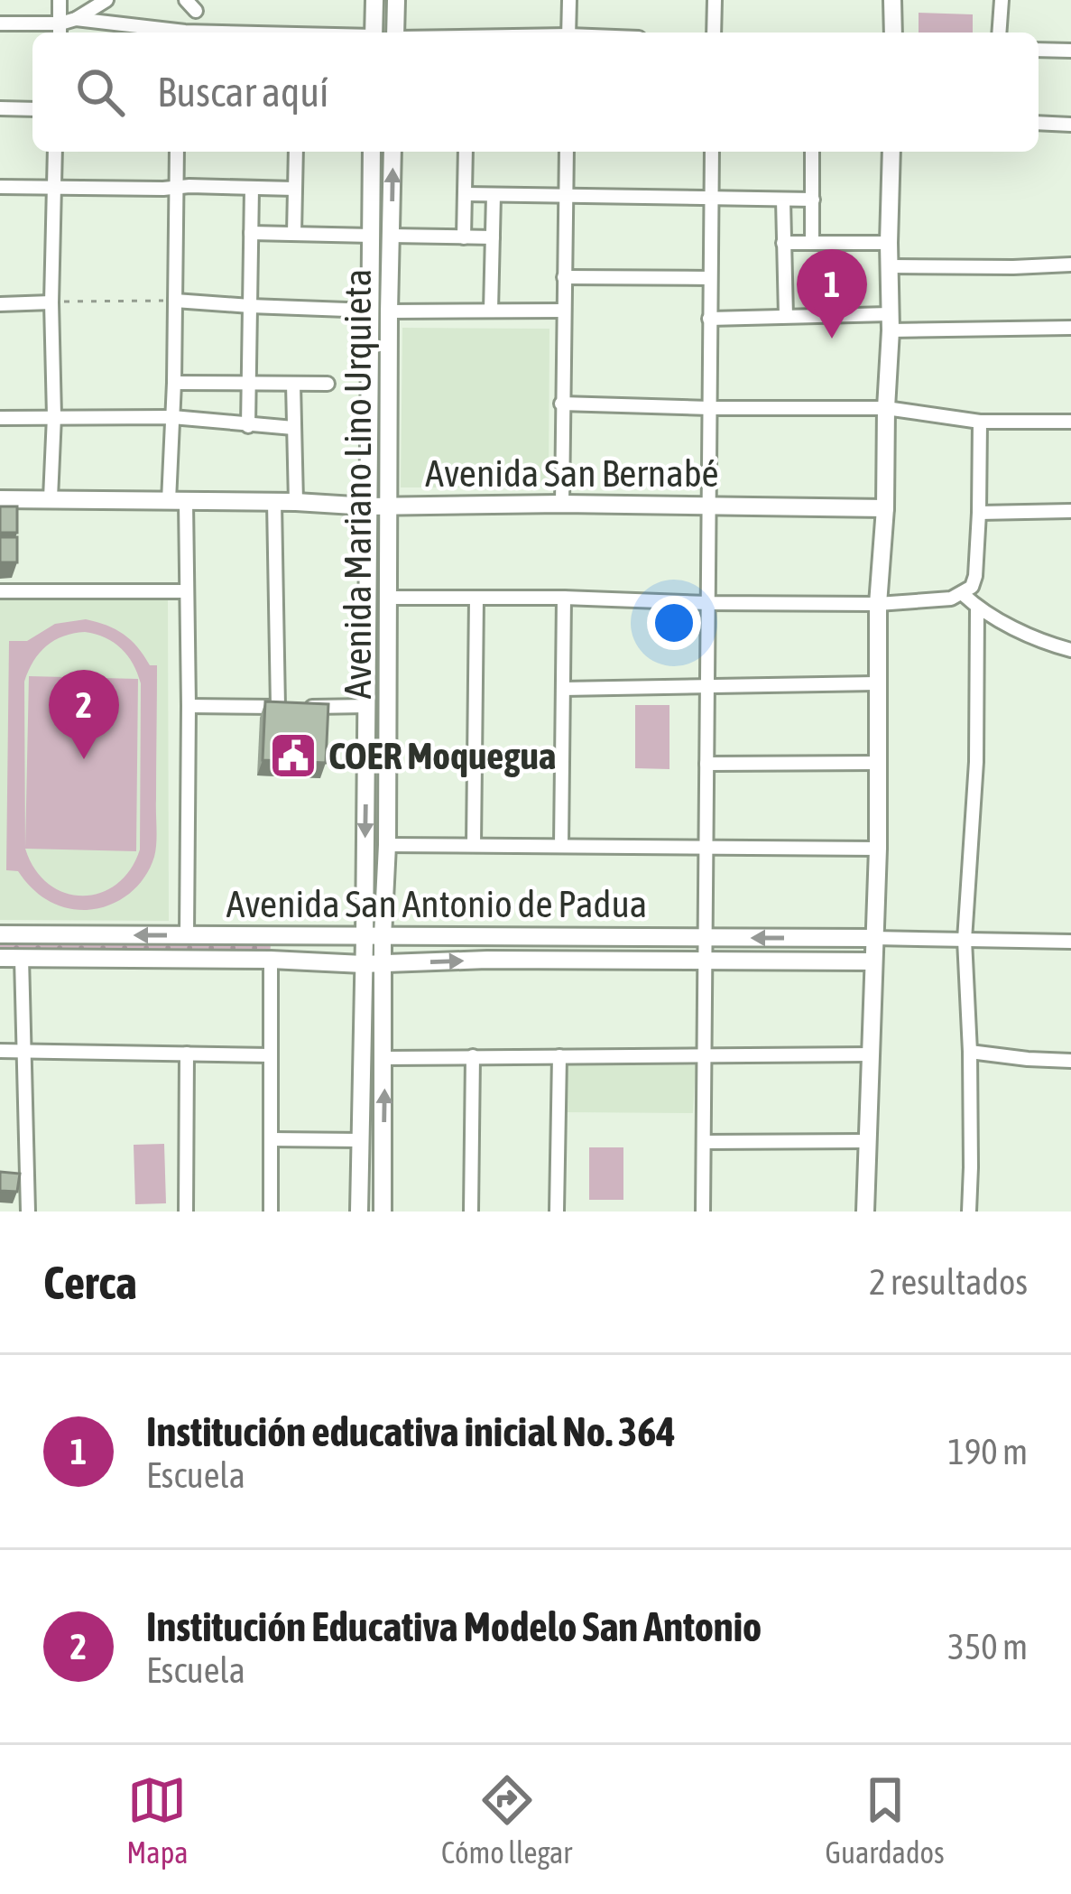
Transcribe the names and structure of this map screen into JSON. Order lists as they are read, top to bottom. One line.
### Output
{"streets":{"street":["Avenida San Bernabé","Avenida Mariano Lino Urquieta","Avenida San Antonio de Padua"]},"crossings":[["Avenida San Bernabé","Avenida Mariano Lino Urquieta"],["Avenida Mariano Lino Urquieta","Avenida San Antonio de Padua"]],"places":{"public building":["COER Moquegua"]},"page":{"search":"Buscar aquí","pins":["1","2"],"heading":["Cerca","2 resultados"],"list":[{"mark":"1","name":"Institución educativa inicial No. 364","note":"Escuela","value":"190 m"},{"mark":"2","name":"Institución Educativa Modelo San Antonio","note":"Escuela","value":"350 m"}],"nav":["Mapa","Cómo llegar","Guardados"]}}
